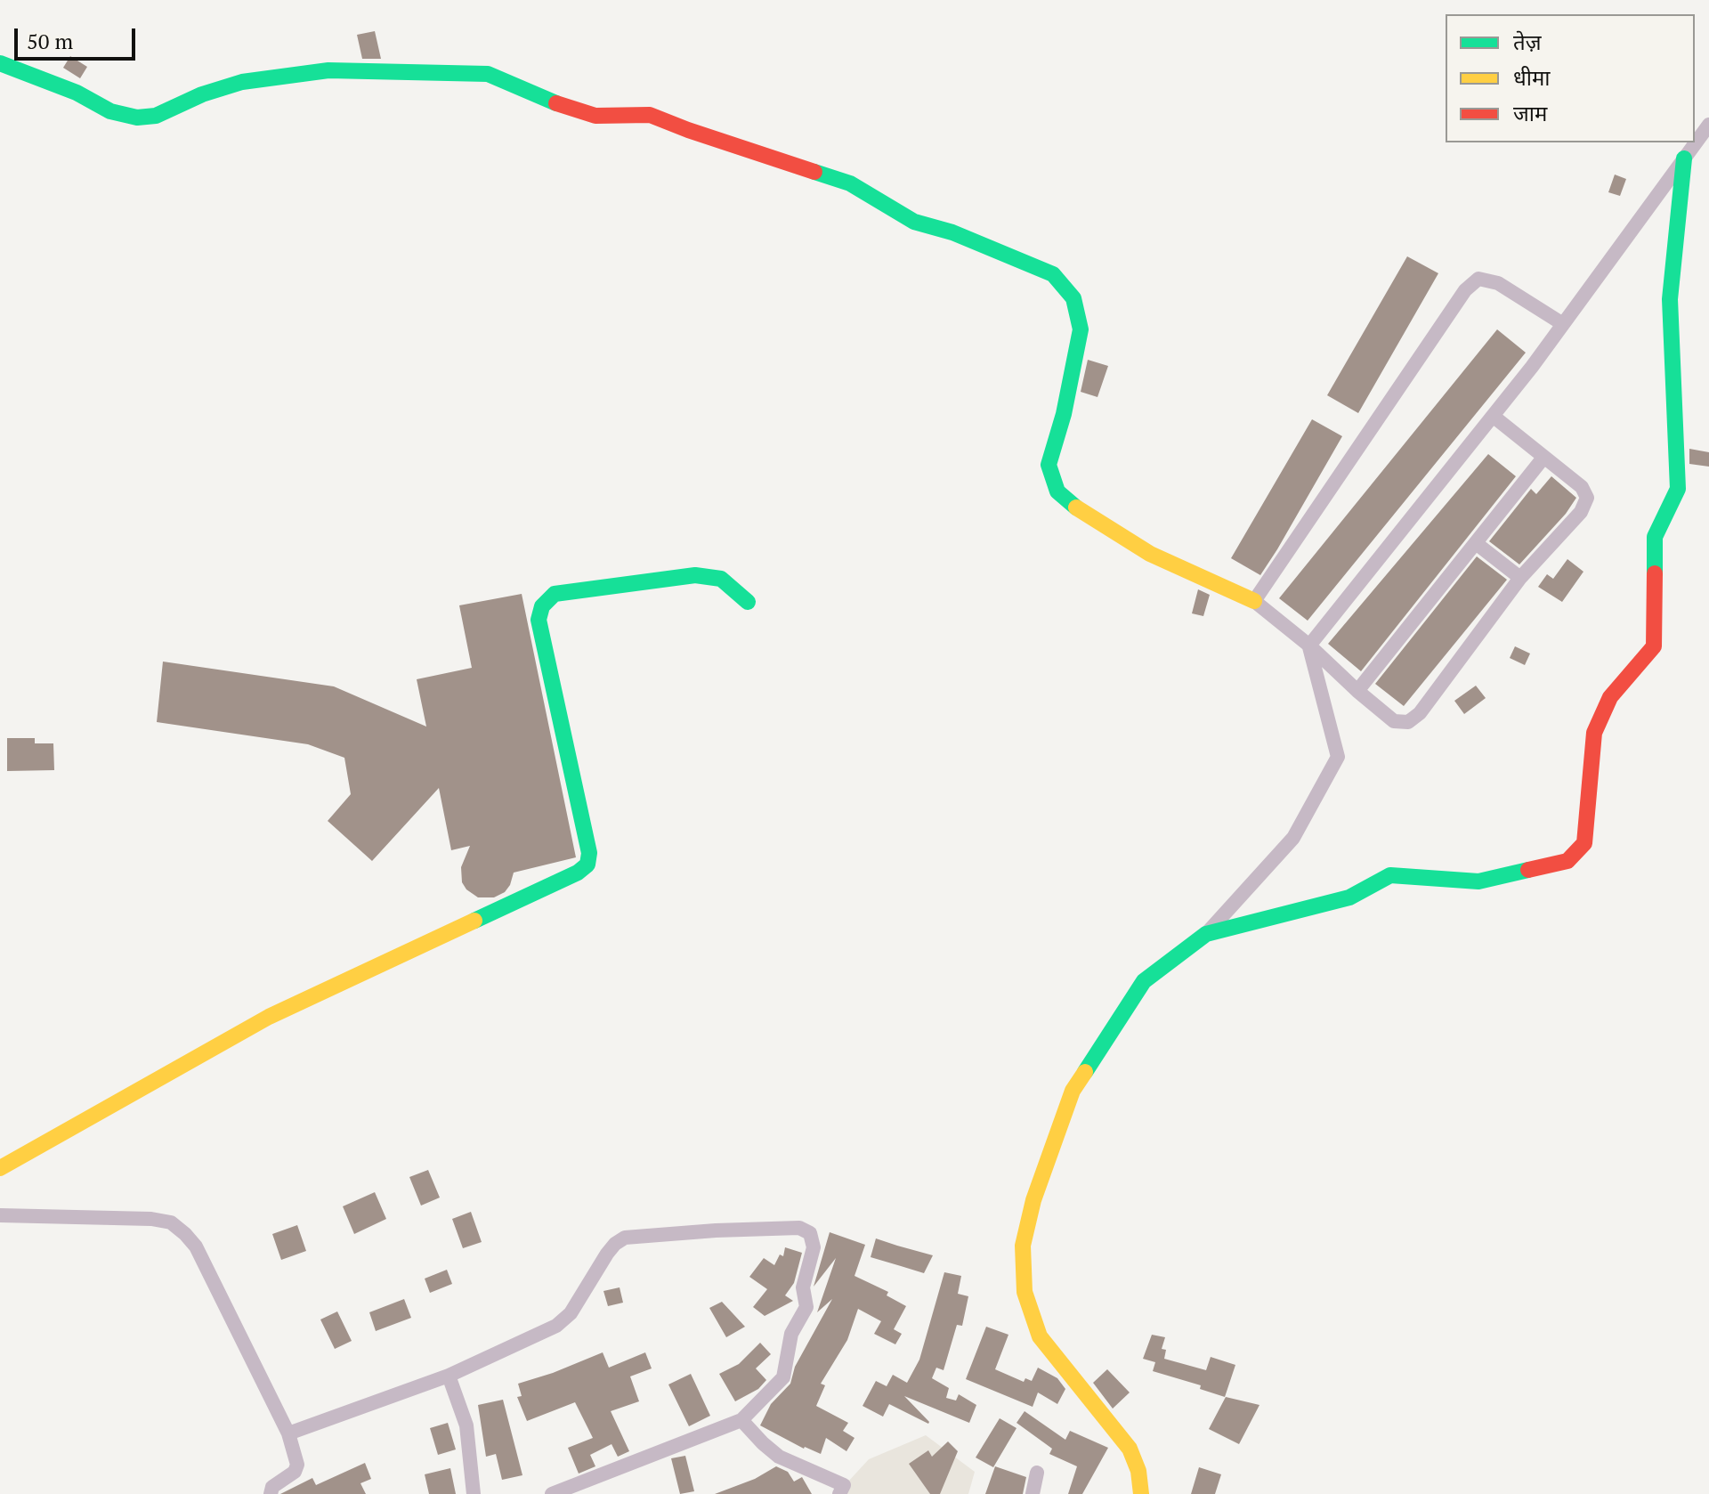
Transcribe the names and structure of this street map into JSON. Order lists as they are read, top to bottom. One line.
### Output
{"legend":["तेज़","धीमा","जाम"],"scale_bar":"50 m"}
